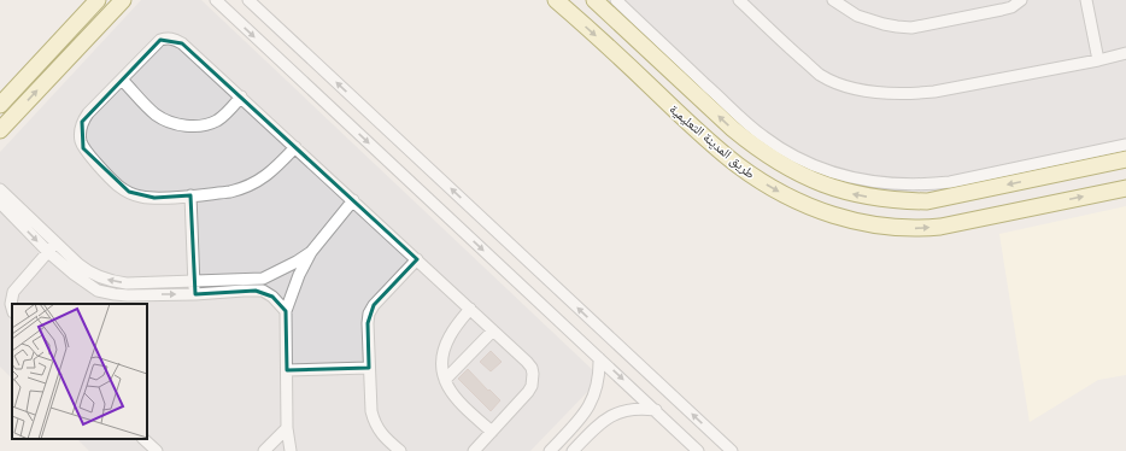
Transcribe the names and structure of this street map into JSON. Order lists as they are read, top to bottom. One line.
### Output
{"streets":{"street":["طريق المدينة التعليمية"]}}
